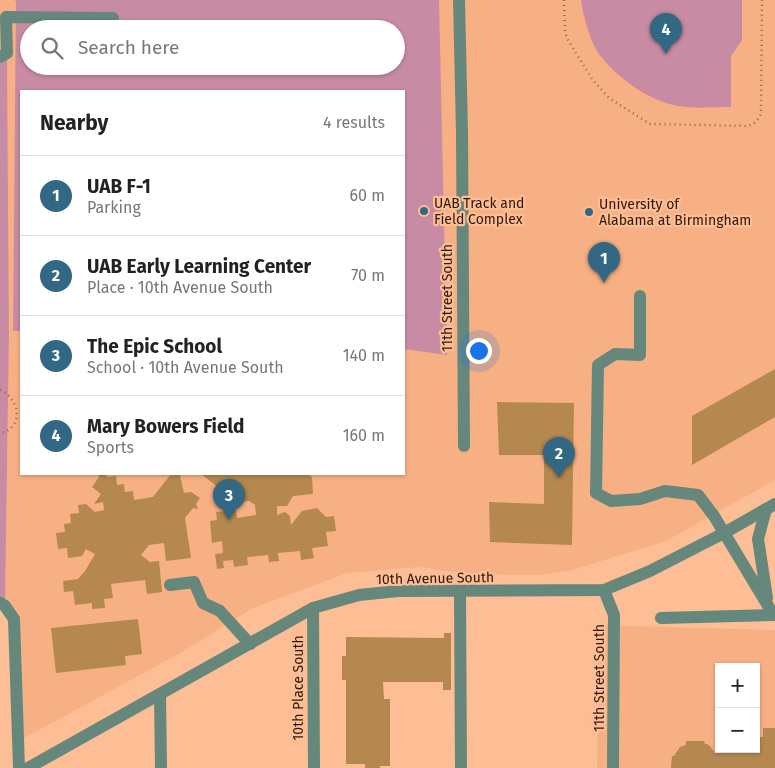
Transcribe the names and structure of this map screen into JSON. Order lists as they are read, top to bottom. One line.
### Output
{"streets":{"street":["11th Street South","10th Avenue South","10th Place South"]},"crossings":[["11th Street South","10th Avenue South"],["10th Avenue South","10th Place South"]],"places":["UAB Track and Field Complex","University of Alabama at Birmingham"],"page":{"pins":["4","1","2","3"],"search":"Search here","heading":["Nearby","4 results"],"list":[{"mark":"1","name":"UAB F-1","note":"Parking","value":"60 m"},{"mark":"2","name":"UAB Early Learning Center","note":"Place · 10th Avenue South","value":"70 m"},{"mark":"3","name":"The Epic School","note":"School · 10th Avenue South","value":"140 m"},{"mark":"4","name":"Mary Bowers Field","note":"Sports","value":"160 m"}],"map_buttons":["+","−"]}}
